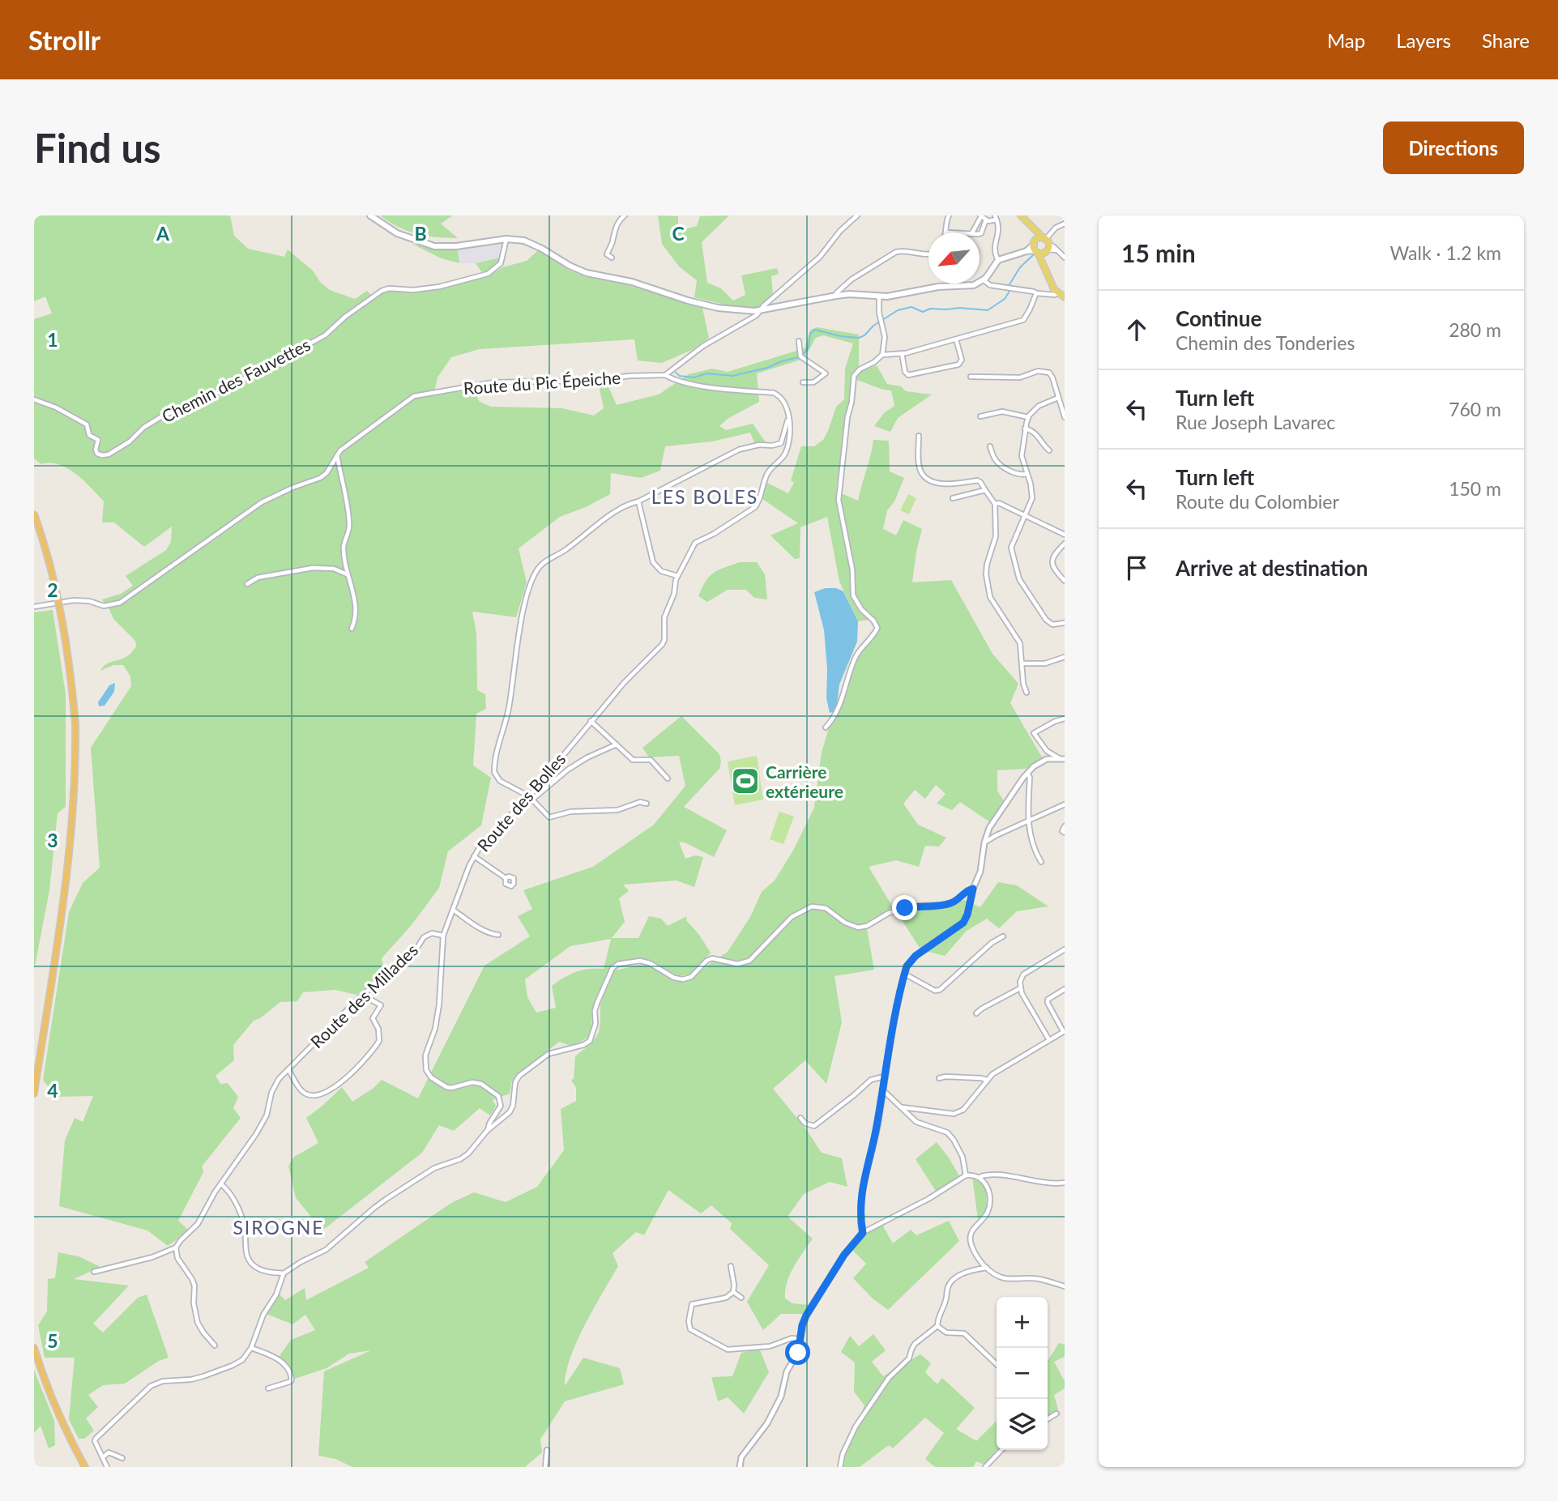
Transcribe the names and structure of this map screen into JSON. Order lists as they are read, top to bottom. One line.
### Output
{"streets":{"street":["Chemin des Fauvettes","Route du Pic Épeiche","Route des Bolles","Route des Millades"]},"crossings":[["Route des Bolles","Route des Millades"]],"districts":["LES BOLES","SIROGNE"],"places":{"sports":["Carrière extérieure"]},"north":"bottom left","page":{"header":"Strollr","nav":["Map","Layers","Share"],"buttons":"Directions","title":"Find us","heading":["15 min","Walk · 1.2 km"],"list":[["Continue","Chemin des Tonderies","280 m"],["Turn left","Rue Joseph Lavarec","760 m"],["Turn left","Route du Colombier","150 m"],"Arrive at destination"],"map_buttons":["+","−"]},"grid":{"columns":["A","B","C"],"rows":["1","2","3","4","5"]}}
